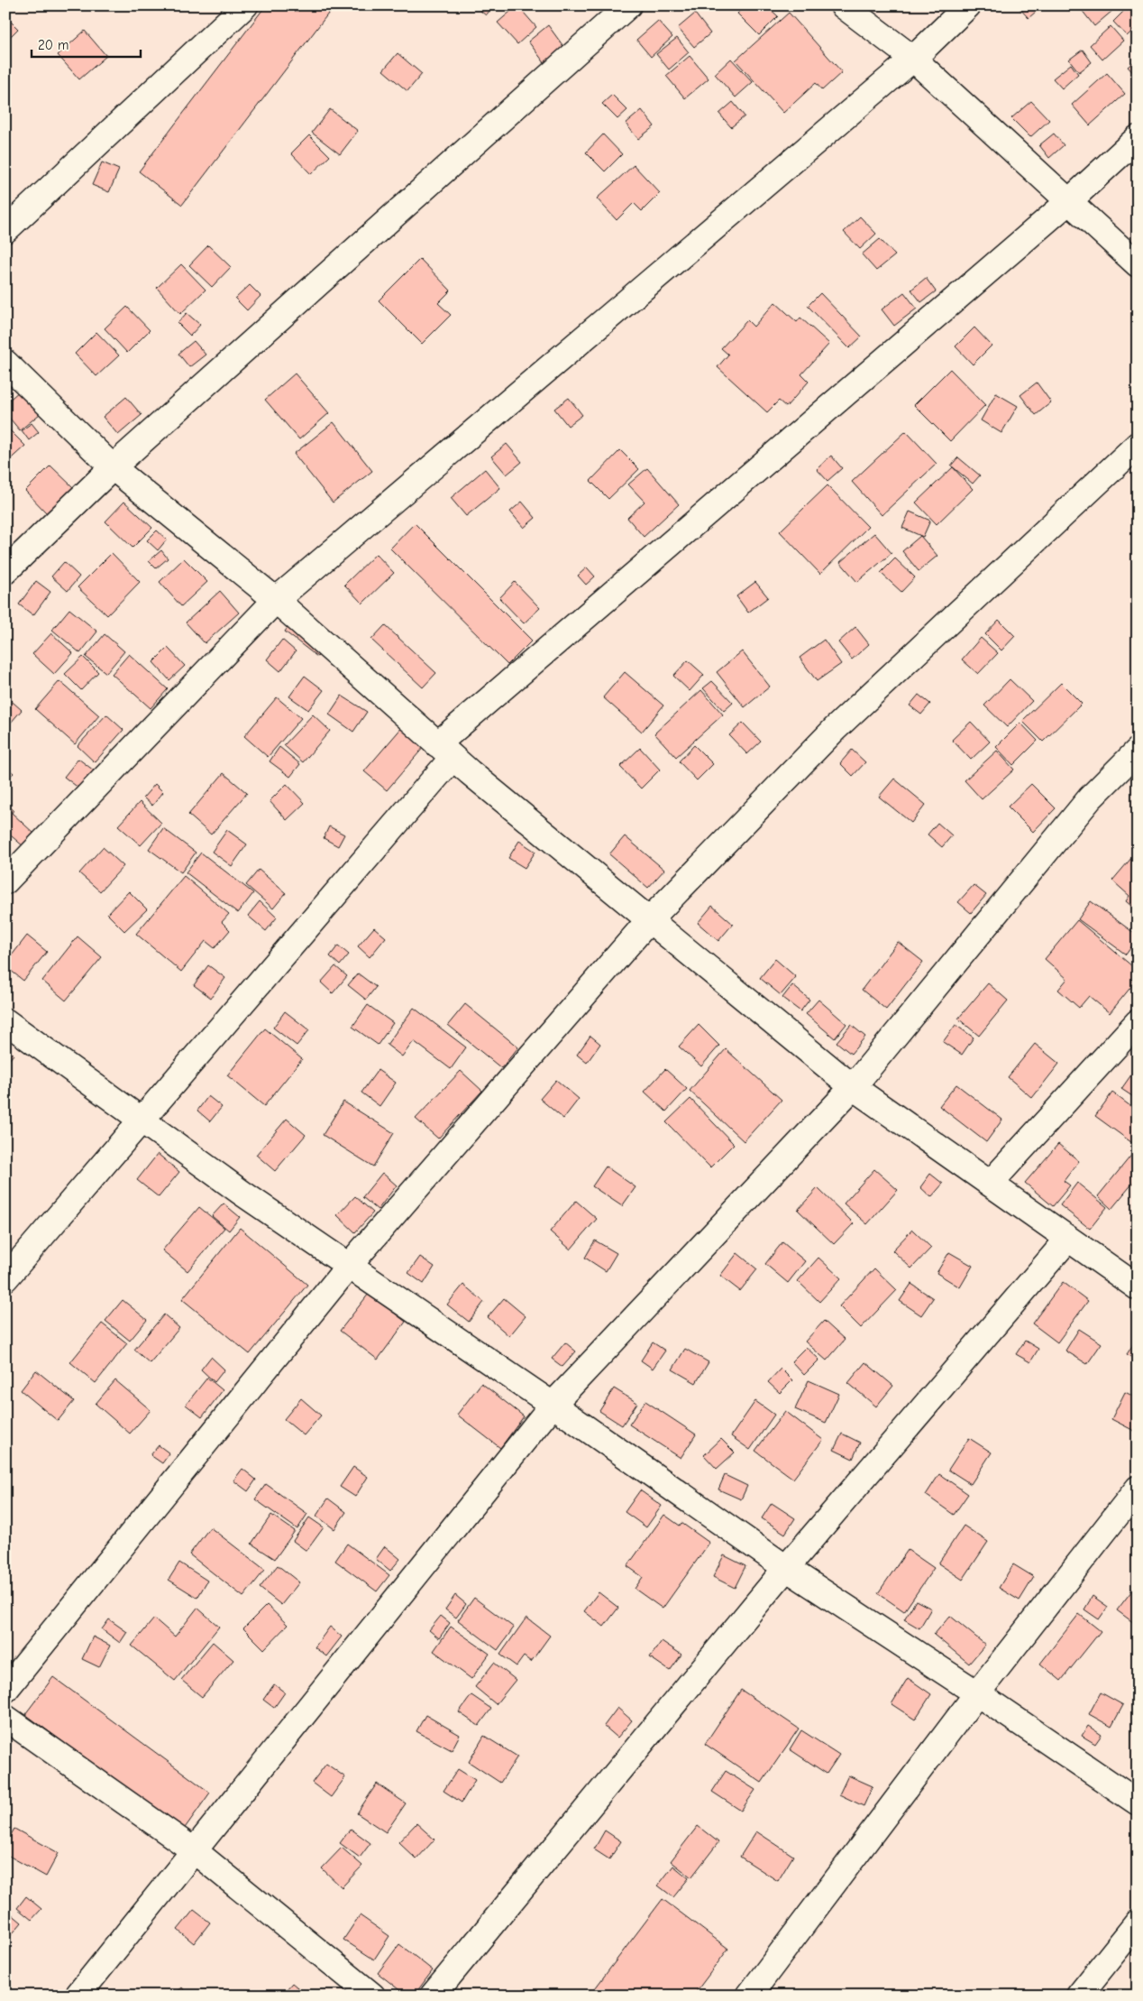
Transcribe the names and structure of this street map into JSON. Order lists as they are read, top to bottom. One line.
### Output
{"scale_bar":"20 m"}
